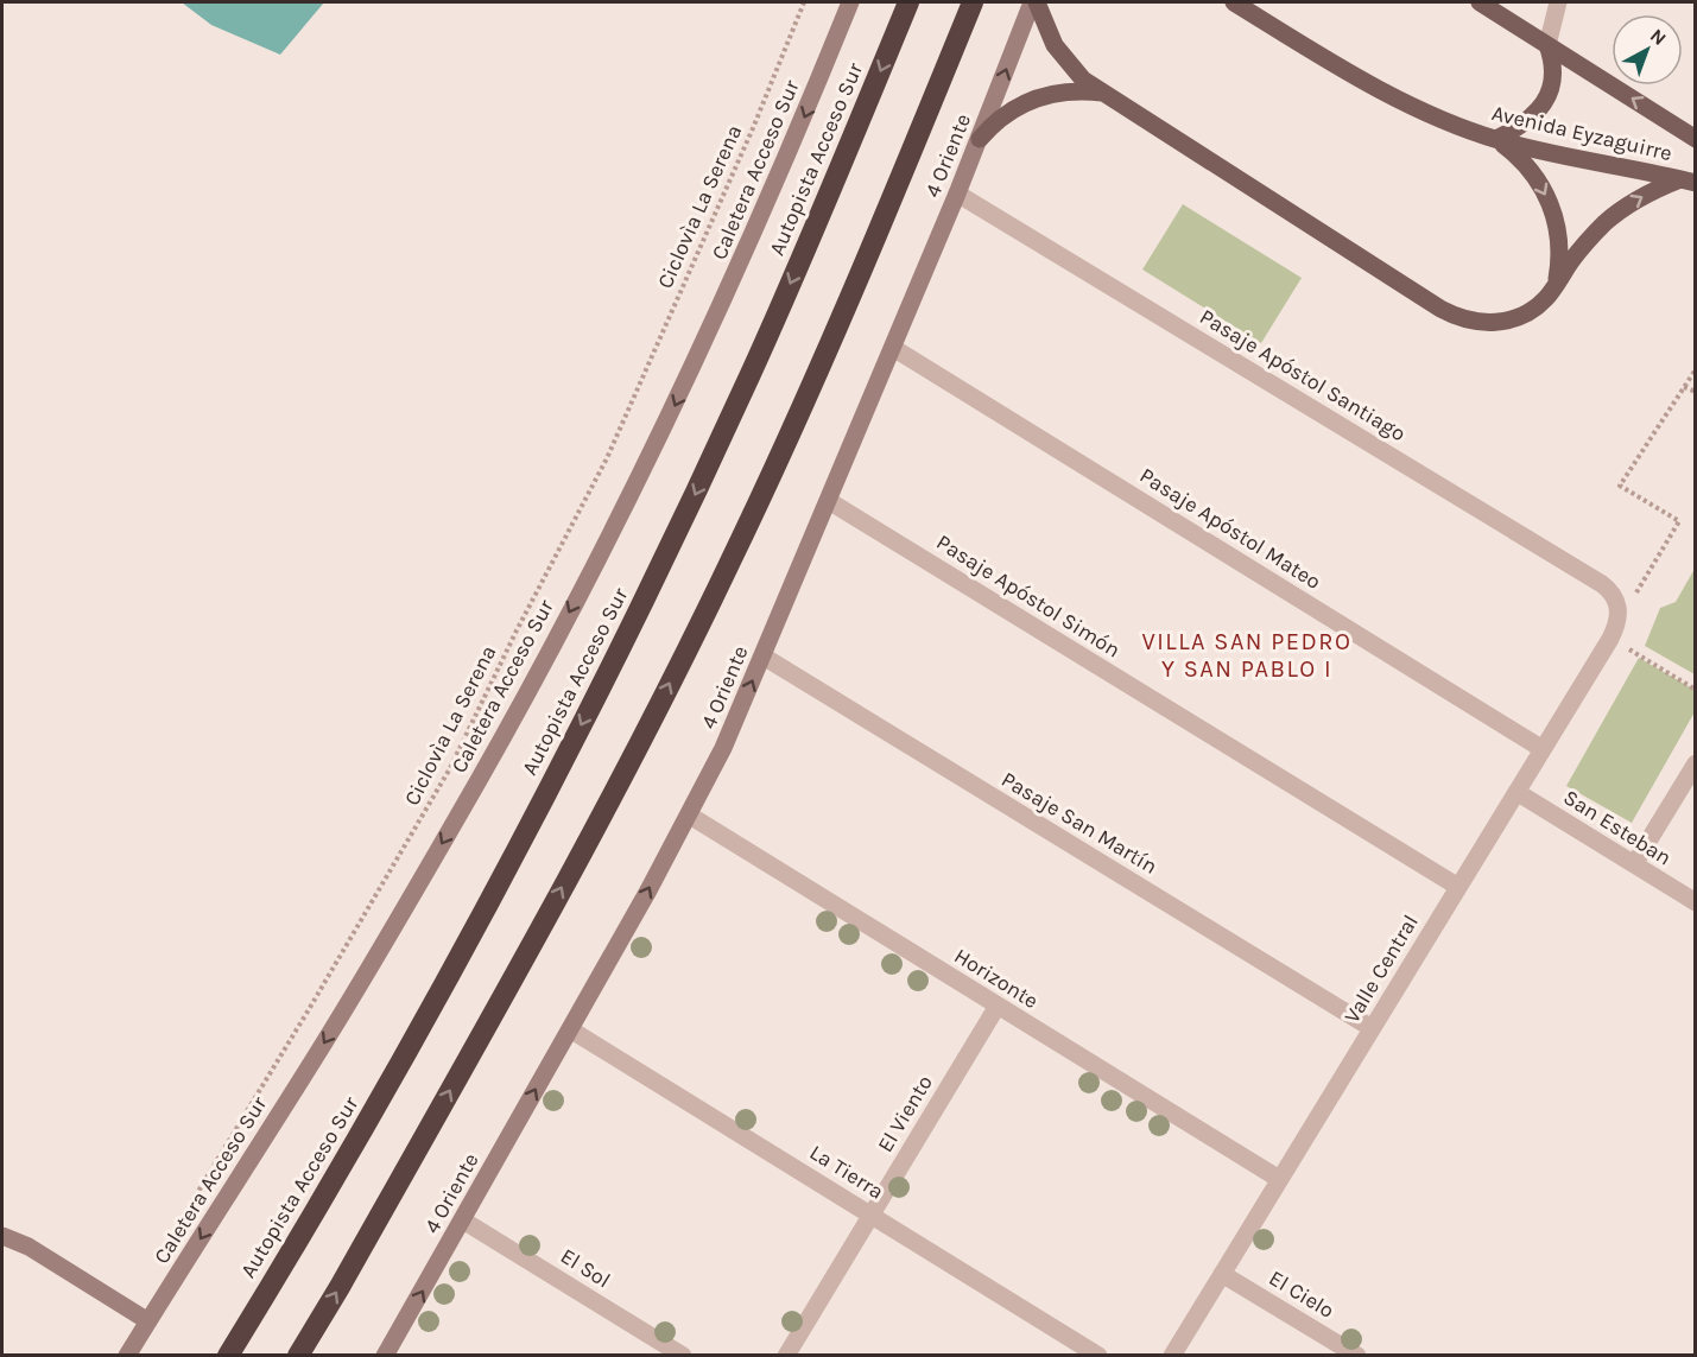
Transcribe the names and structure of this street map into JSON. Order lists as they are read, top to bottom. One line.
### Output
{"streets":{"highway":["Autopista Acceso Sur"],"main road":["Avenida Eyzaguirre","4 Oriente","Caletera Acceso Sur"],"street":["Pasaje Apóstol Santiago","Pasaje Apóstol Mateo","Pasaje Apóstol Simón","Pasaje San Martín","San Esteban","Valle Central","Horizonte","El Viento","La Tierra","El Sol","El Cielo"],"path":["Ciclovìa La Serena"]},"crossings":[["4 Oriente","Pasaje Apóstol Santiago"],["4 Oriente","Pasaje Apóstol Mateo"],["4 Oriente","Pasaje Apóstol Simón"],["4 Oriente","Pasaje San Martín"],["4 Oriente","Horizonte"],["4 Oriente","La Tierra"],["4 Oriente","El Sol"],["Pasaje Apóstol Santiago","Valle Central"],["Pasaje Apóstol Mateo","Valle Central"],["Pasaje Apóstol Simón","Valle Central"],["Pasaje San Martín","Valle Central"],["San Esteban","Valle Central"],["Valle Central","Horizonte"],["Valle Central","El Cielo"],["Horizonte","El Viento"],["El Viento","La Tierra"]],"one_way":["4 Oriente","Caletera Acceso Sur"],"districts":["VILLA SAN PEDRO Y SAN PABLO I"],"north":"top right"}
